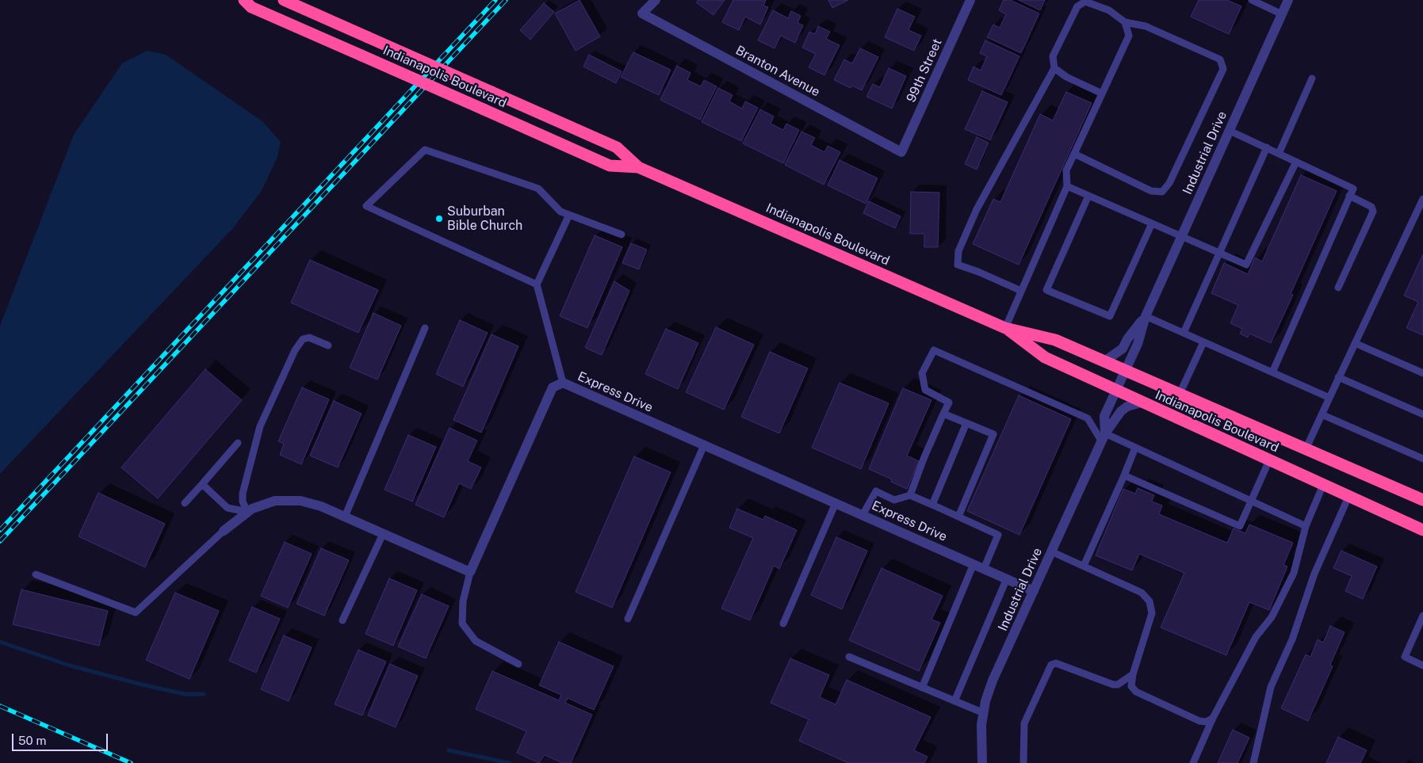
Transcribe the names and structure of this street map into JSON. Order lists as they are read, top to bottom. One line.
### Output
{"streets":{"highway":["Indianapolis Boulevard"],"street":["99th Street","Branton Avenue","Industrial Drive","Express Drive"]},"crossings":[["99th Street","Branton Avenue"],["Indianapolis Boulevard","Industrial Drive"],["Industrial Drive","Express Drive"]],"places":["Suburban Bible Church"],"scale_bar":"50 m"}
